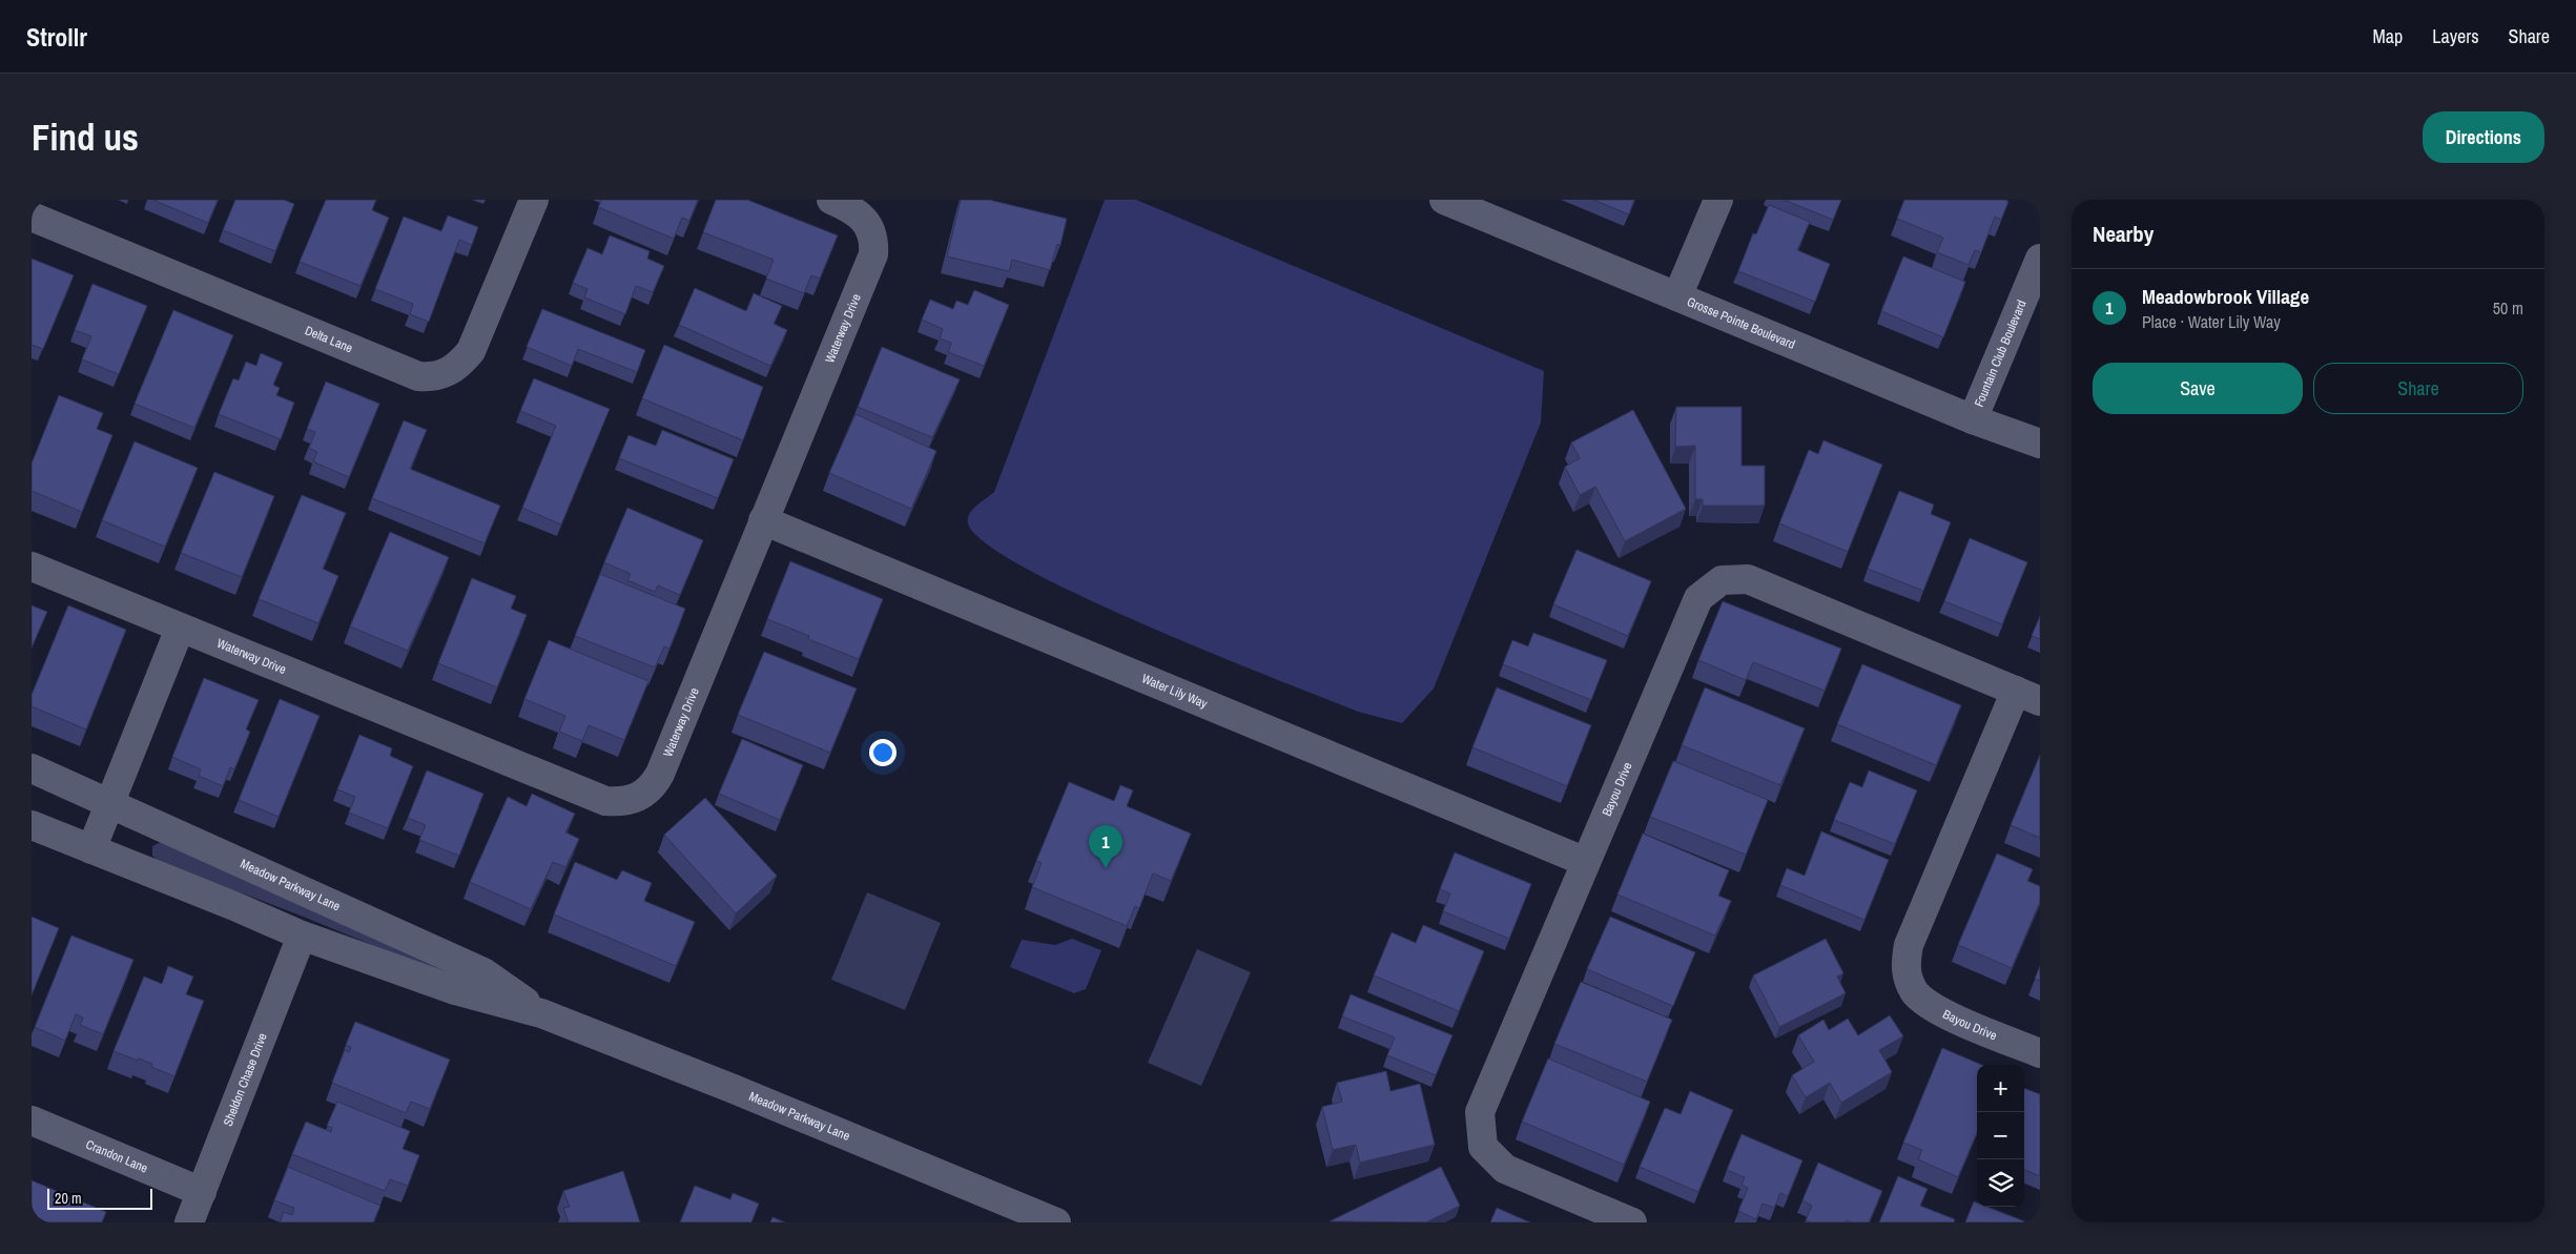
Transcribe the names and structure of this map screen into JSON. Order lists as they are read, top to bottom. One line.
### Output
{"streets":{"street":["Grosse Pointe Boulevard","Waterway Drive","Delta Lane","Fountain Club Boulevard","Water Lily Way","Bayou Drive","Meadow Parkway Lane","Sheldon Chase Drive","Crandon Lane"]},"crossings":[["Grosse Pointe Boulevard","Fountain Club Boulevard"],["Waterway Drive","Water Lily Way"],["Water Lily Way","Bayou Drive"],["Meadow Parkway Lane","Sheldon Chase Drive"],["Sheldon Chase Drive","Crandon Lane"]],"scale_bar":"20 m","page":{"header":"Strollr","nav":["Map","Layers","Share"],"buttons":["Directions",["Save","Share"]],"title":"Find us","heading":"Nearby","list":[{"mark":"1","name":"Meadowbrook Village","note":"Place · Water Lily Way","value":"50 m"}],"pins":"1","map_buttons":["+","−"],"scale":"20 m"}}
